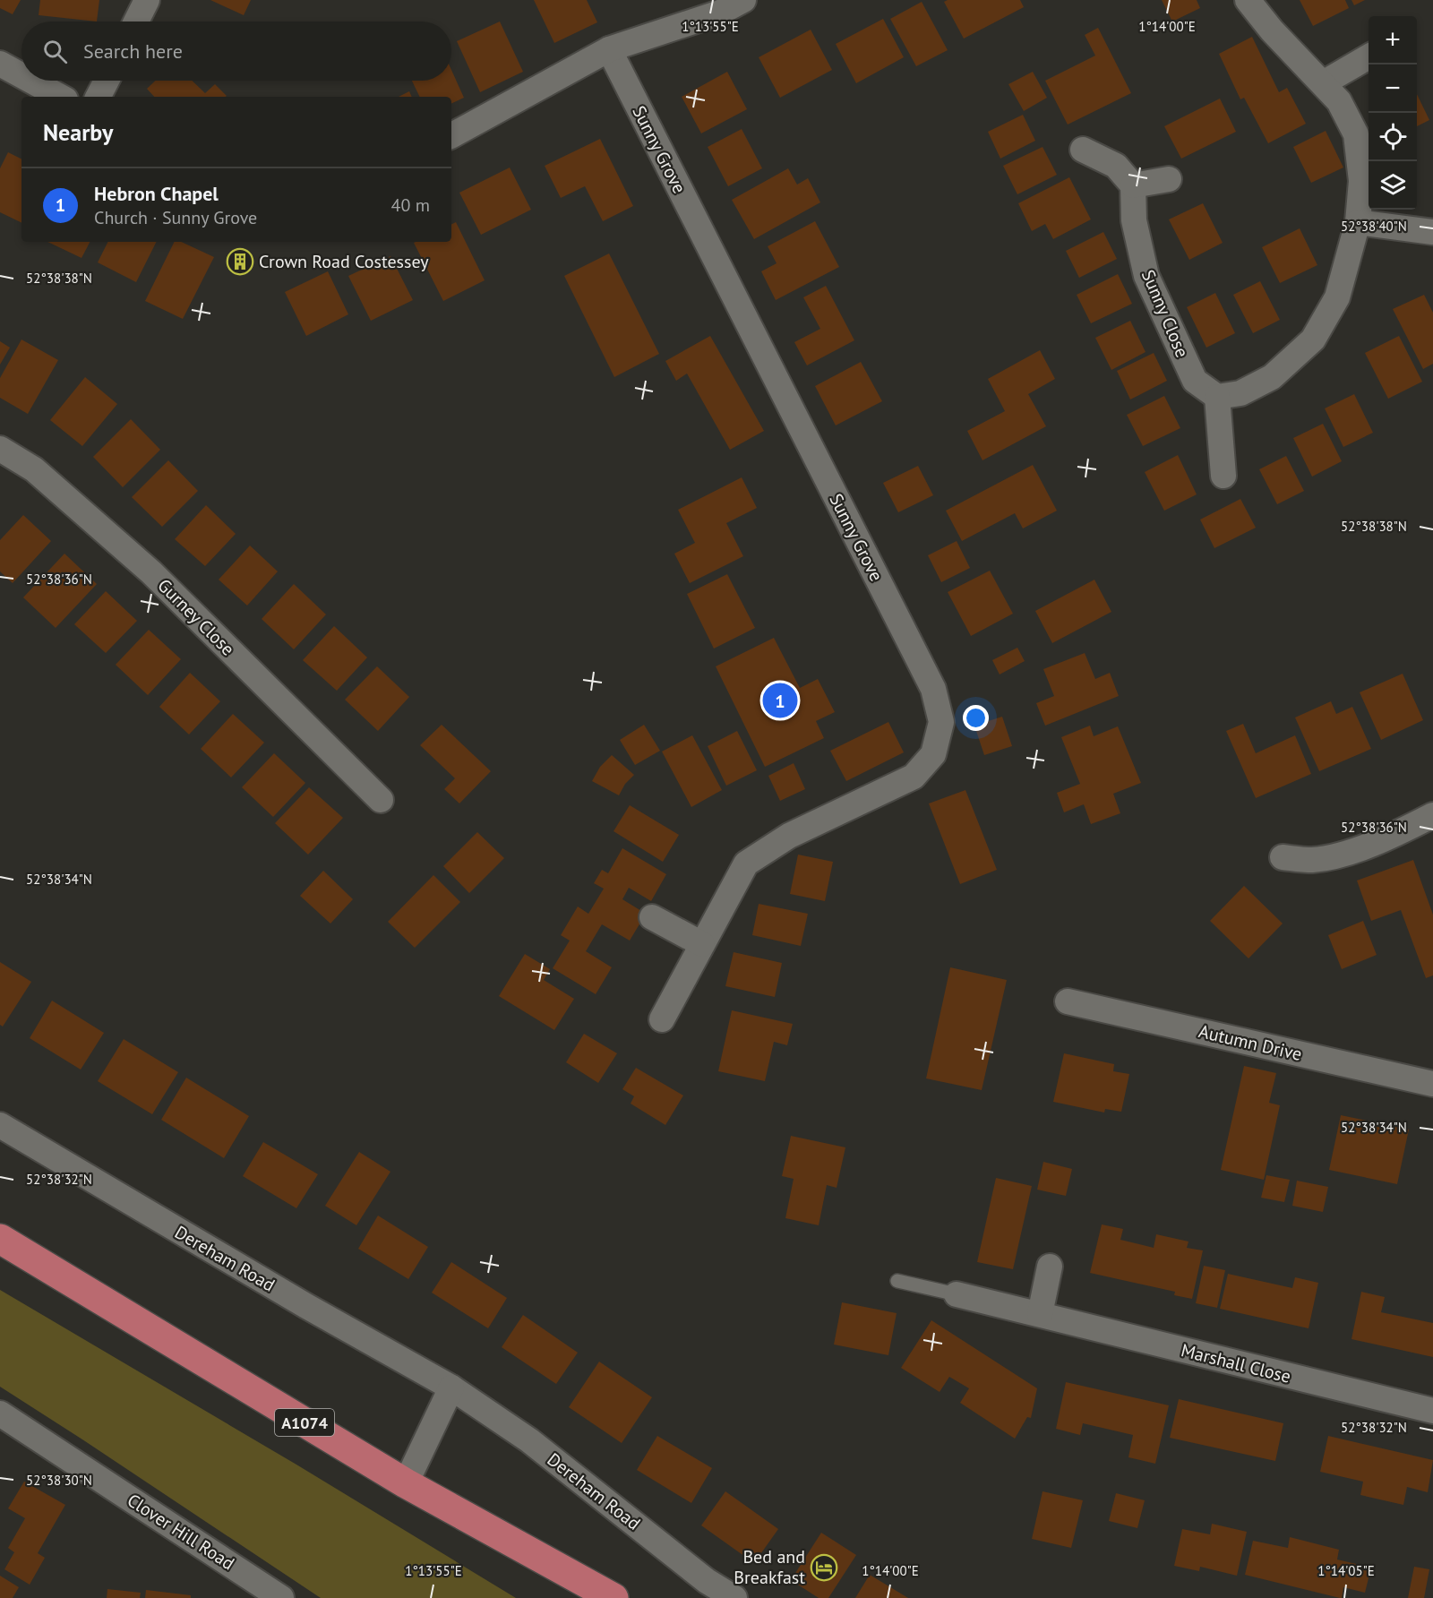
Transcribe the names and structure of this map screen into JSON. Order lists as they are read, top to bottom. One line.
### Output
{"streets":{"highway":["A1074"],"street":["Sunny Grove","Sunny Close","Gurney Close","Autumn Drive","Dereham Road","Marshall Close","Clover Hill Road"]},"places":{"building":["Crown Road Costessey"],"hotel":["Bed and Breakfast"]},"page":{"map_buttons":["+","−"],"search":"Search here","heading":"Nearby","list":[{"mark":"1","name":"Hebron Chapel","note":"Church · Sunny Grove","value":"40 m"}],"pins":"1"},"coordinates":["1°13'55\"E","1°14'00\"E","52°38'40\"N","52°38'38\"N","52°38'36\"N","52°38'34\"N","52°38'32\"N","52°38'30\"N","1°14'05\"E"]}
